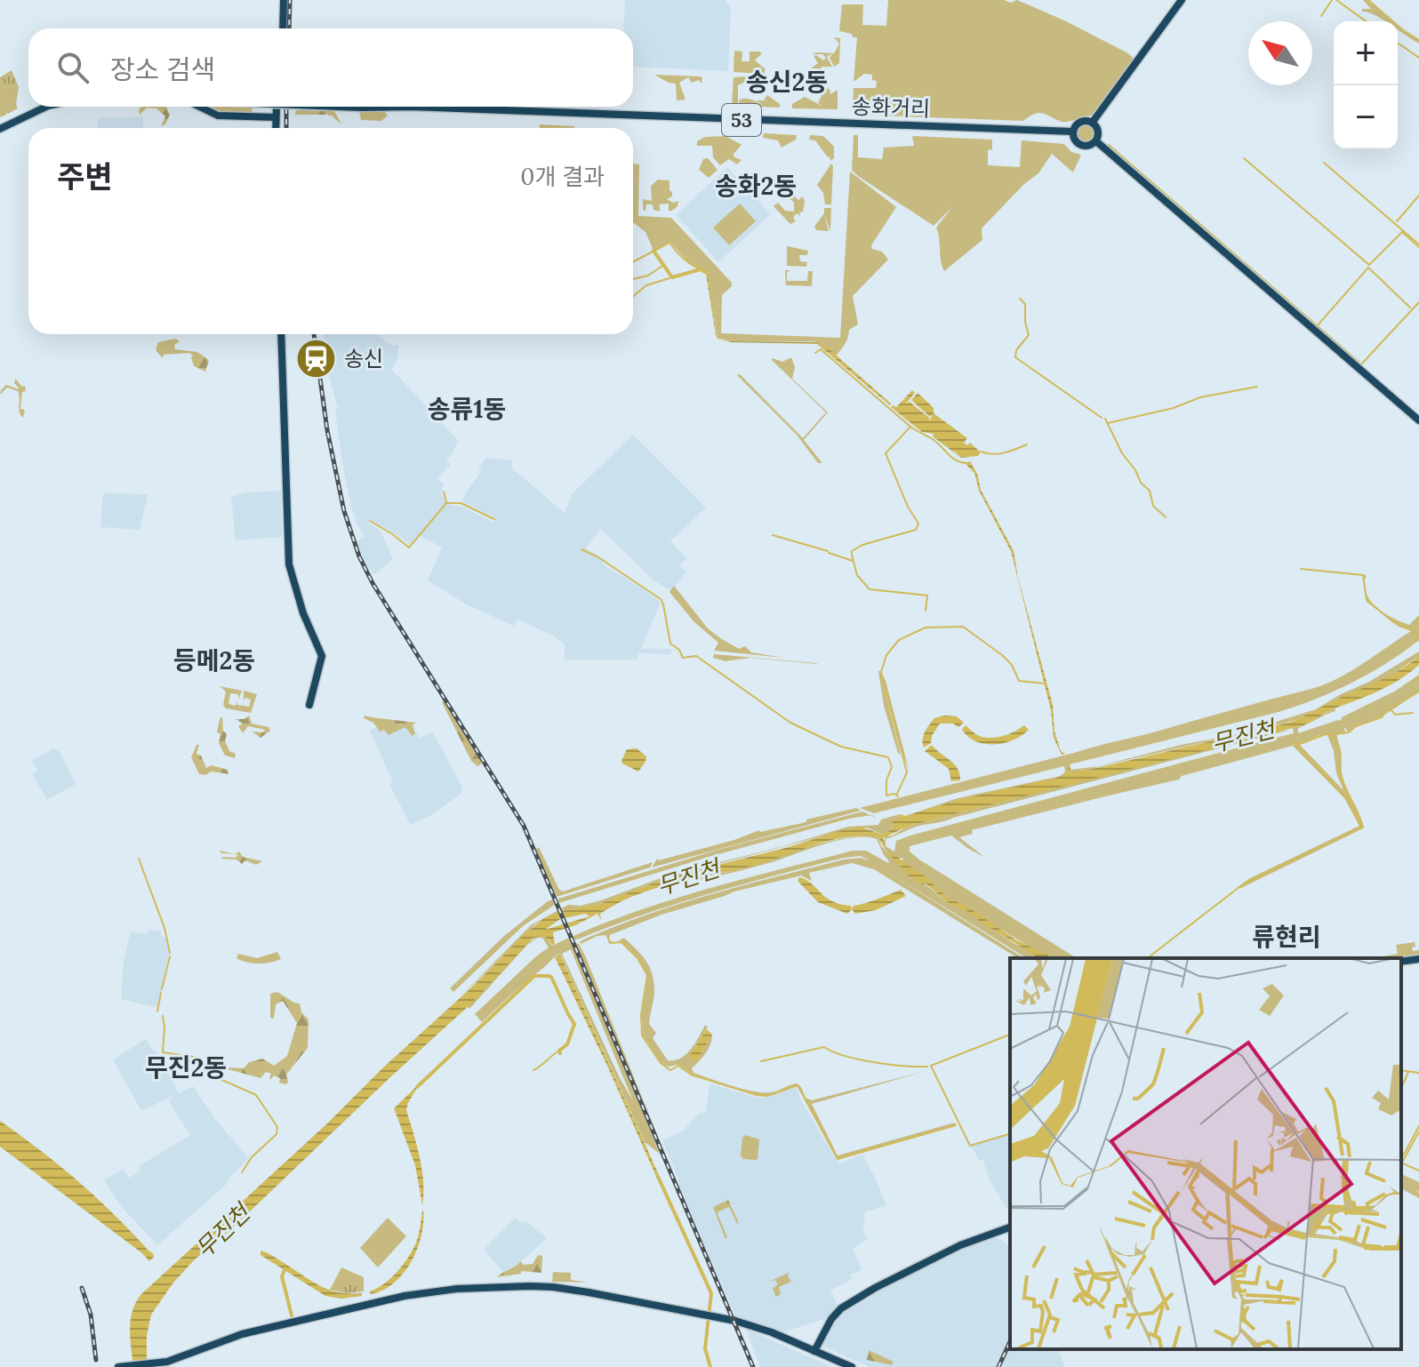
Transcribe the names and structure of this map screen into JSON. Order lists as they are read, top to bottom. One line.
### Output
{"streets":{"main road":["송화거리","53"]},"crossings":[["송화거리","53"]],"districts":["송신2동","송화2동","송류1동","등메2동","류현리","무진2동"],"water":["무진천"],"places":{"station":["송신"]},"north":"top left","page":{"map_buttons":["+","−"],"search":"장소 검색","heading":["주변","0개 결과"]}}
